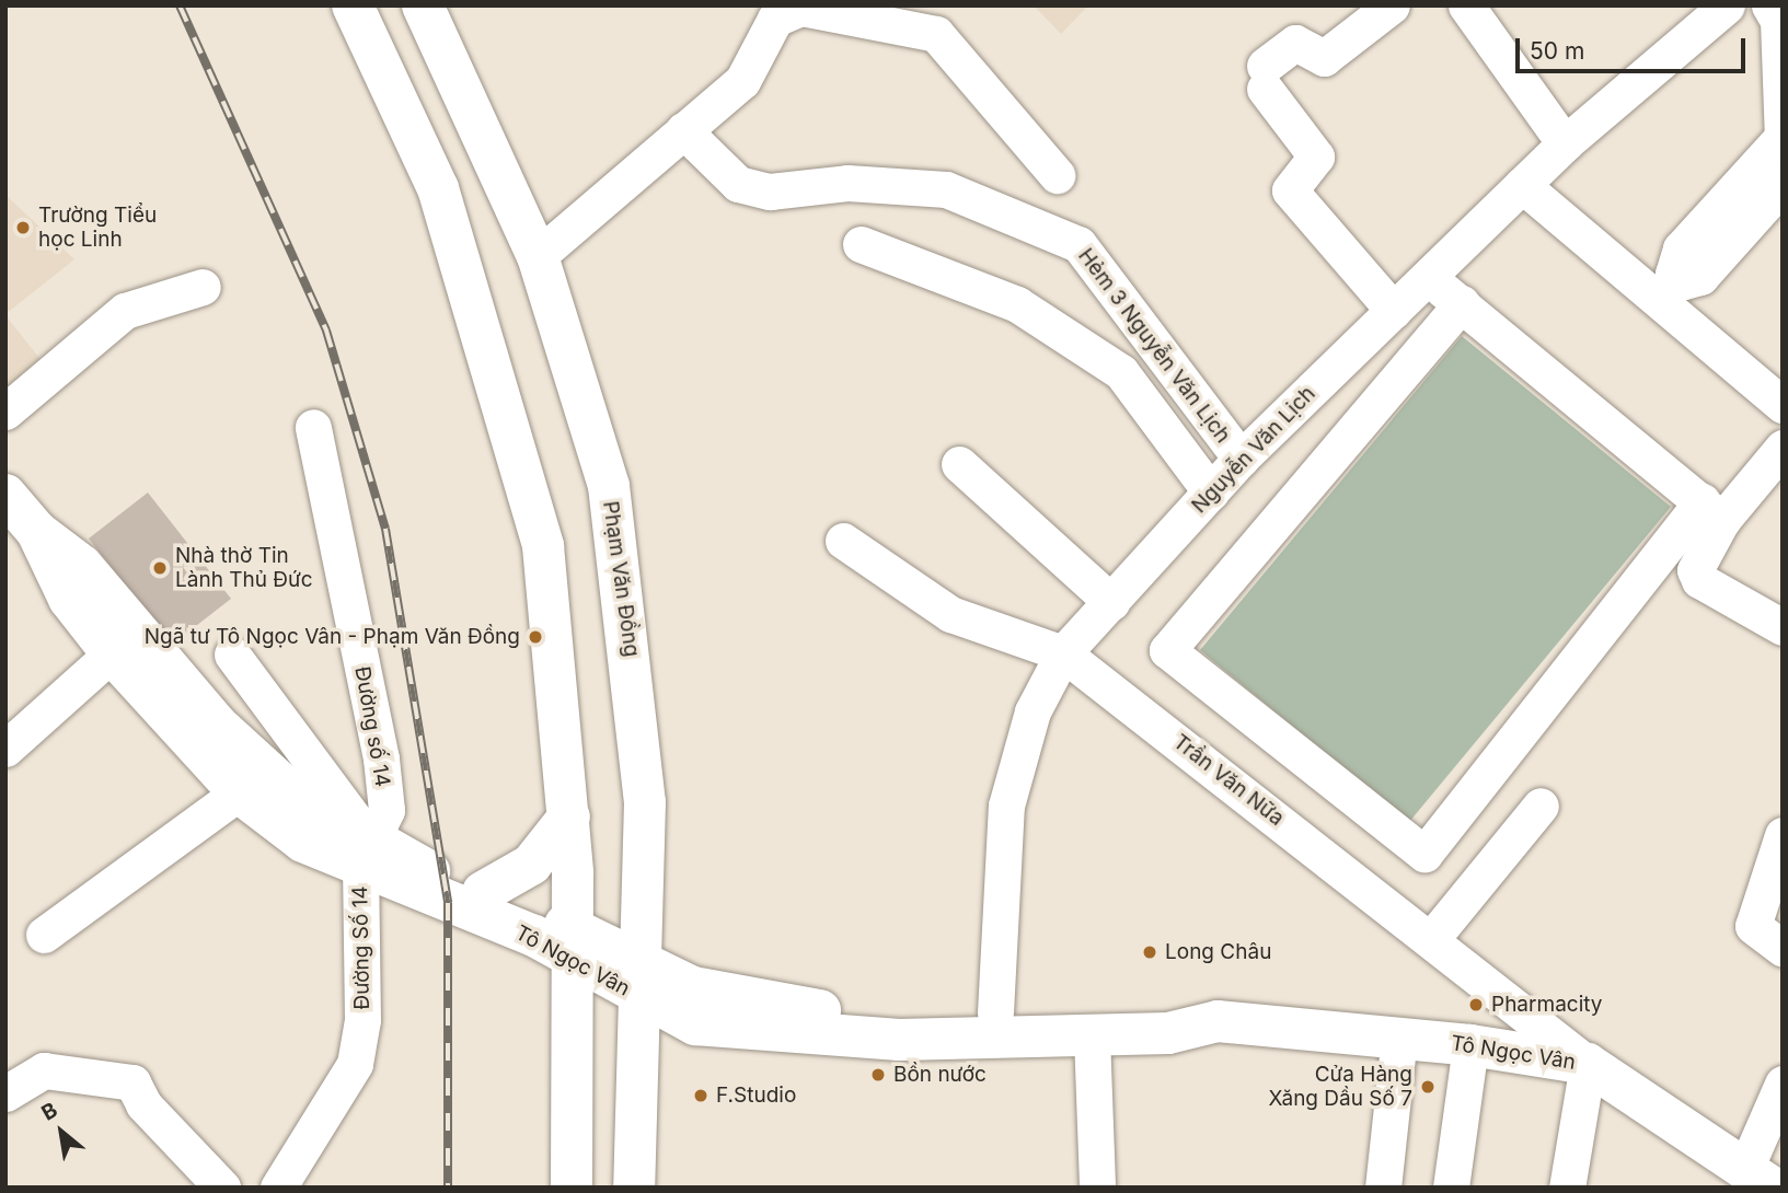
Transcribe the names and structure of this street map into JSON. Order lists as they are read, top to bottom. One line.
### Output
{"streets":{"main road":["Phạm Văn Đồng","Tô Ngọc Vân"],"street":["Hẻm 3 Nguyễn Văn Lịch","Nguyễn Văn Lịch","Đường số 14","Trần Văn Nữa","Đường Số 14"]},"crossings":[["Hẻm 3 Nguyễn Văn Lịch","Nguyễn Văn Lịch"],["Nguyễn Văn Lịch","Trần Văn Nữa"],["Nguyễn Văn Lịch","Tô Ngọc Vân"],["Phạm Văn Đồng","Tô Ngọc Vân"],["Đường số 14","Đường Số 14"],["Đường số 14","Tô Ngọc Vân"],["Trần Văn Nữa","Tô Ngọc Vân"],["Đường Số 14","Tô Ngọc Vân"]],"places":["Trường Tiểu học Linh","Nhà thờ Tin Lành Thủ Đức","Ngã tư Tô Ngọc Vân - Phạm Văn Đồng","Long Châu","Pharmacity","Bồn nước","Cửa Hàng Xăng Dầu Số 7","F.Studio"],"scale_bar":"50 m","north":"top left"}
